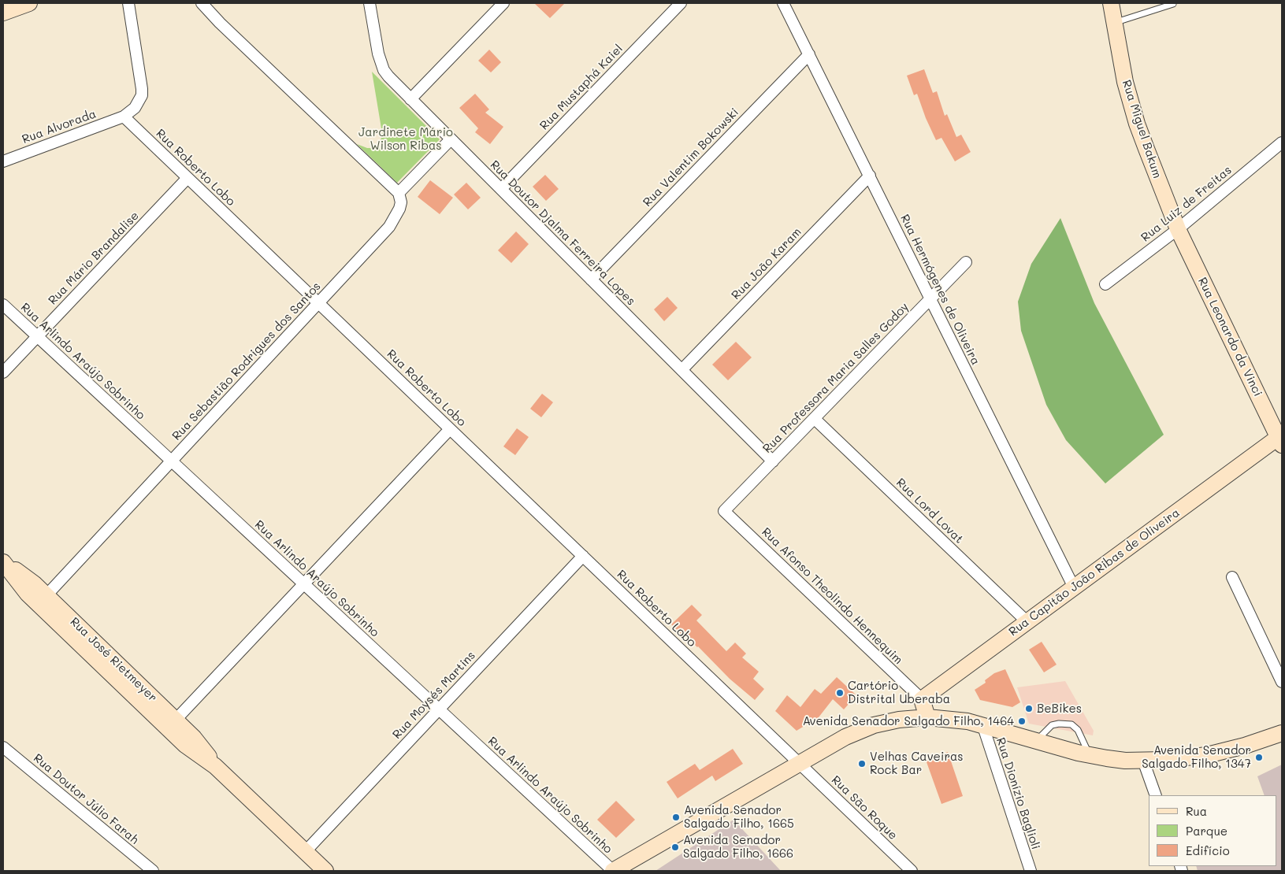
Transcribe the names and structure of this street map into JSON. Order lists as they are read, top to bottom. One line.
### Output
{"streets":{"main road":["Rua Miguel Bakum","Rua Leonardo da Vinci","Rua Capitão João Ribas de Oliveira","Rua José Rietmeyer"],"street":["Rua Mustaphá Kaiel","Rua Alvorada","Rua Valentim Bokowski","Rua Roberto Lobo","Rua Luiz de Freitas","Rua Doutor Djalma Ferreira Lopes","Rua Mário Brandalise","Rua João Karam","Rua Hermógenes de Oliveira","Rua Arlindo Araújo Sobrinho","Rua Sebastião Rodrigues dos Santos","Rua Professora Maria Salles Godoy","Rua Lord Lovat","Rua Afonso Theolindo Hennequim","Rua Moysés Martins","Rua Dionízio Baglioli","Rua Doutor Júlio Farah","Rua São Roque"]},"crossings":[["Rua Mustaphá Kaiel","Rua Doutor Djalma Ferreira Lopes"],["Rua Alvorada","Rua Roberto Lobo"],["Rua Miguel Bakum","Rua Luiz de Freitas"],["Rua Miguel Bakum","Rua Leonardo da Vinci"],["Rua Valentim Bokowski","Rua Doutor Djalma Ferreira Lopes"],["Rua Valentim Bokowski","Rua Hermógenes de Oliveira"],["Rua Roberto Lobo","Rua Mário Brandalise"],["Rua Roberto Lobo","Rua Sebastião Rodrigues dos Santos"],["Rua Roberto Lobo","Rua Moysés Martins"],["Rua Roberto Lobo","Rua São Roque"],["Rua Luiz de Freitas","Rua Leonardo da Vinci"],["Rua Doutor Djalma Ferreira Lopes","Rua João Karam"],["Rua Doutor Djalma Ferreira Lopes","Rua Professora Maria Salles Godoy"],["Rua Mário Brandalise","Rua Arlindo Araújo Sobrinho"],["Rua João Karam","Rua Hermógenes de Oliveira"],["Rua Hermógenes de Oliveira","Rua Professora Maria Salles Godoy"],["Rua Hermógenes de Oliveira","Rua Capitão João Ribas de Oliveira"],["Rua Leonardo da Vinci","Rua Capitão João Ribas de Oliveira"],["Rua Arlindo Araújo Sobrinho","Rua Sebastião Rodrigues dos Santos"],["Rua Arlindo Araújo Sobrinho","Rua Moysés Martins"],["Rua Sebastião Rodrigues dos Santos","Rua José Rietmeyer"],["Rua Professora Maria Salles Godoy","Rua Lord Lovat"],["Rua Professora Maria Salles Godoy","Rua Afonso Theolindo Hennequim"],["Rua Lord Lovat","Rua Capitão João Ribas de Oliveira"],["Rua Capitão João Ribas de Oliveira","Rua Afonso Theolindo Hennequim"],["Rua José Rietmeyer","Rua Moysés Martins"]],"parks":["Jardinete Mário Wilson Ribas"],"places":["Cartório Distrital Uberaba","BeBikes","Avenida Senador Salgado Filho, 1464","Avenida Senador Salgado Filho, 1347","Velhas Caveiras Rock Bar","Avenida Senador Salgado Filho, 1665","Avenida Senador Salgado Filho, 1666"],"legend":["Rua","Parque","Edifício"]}
